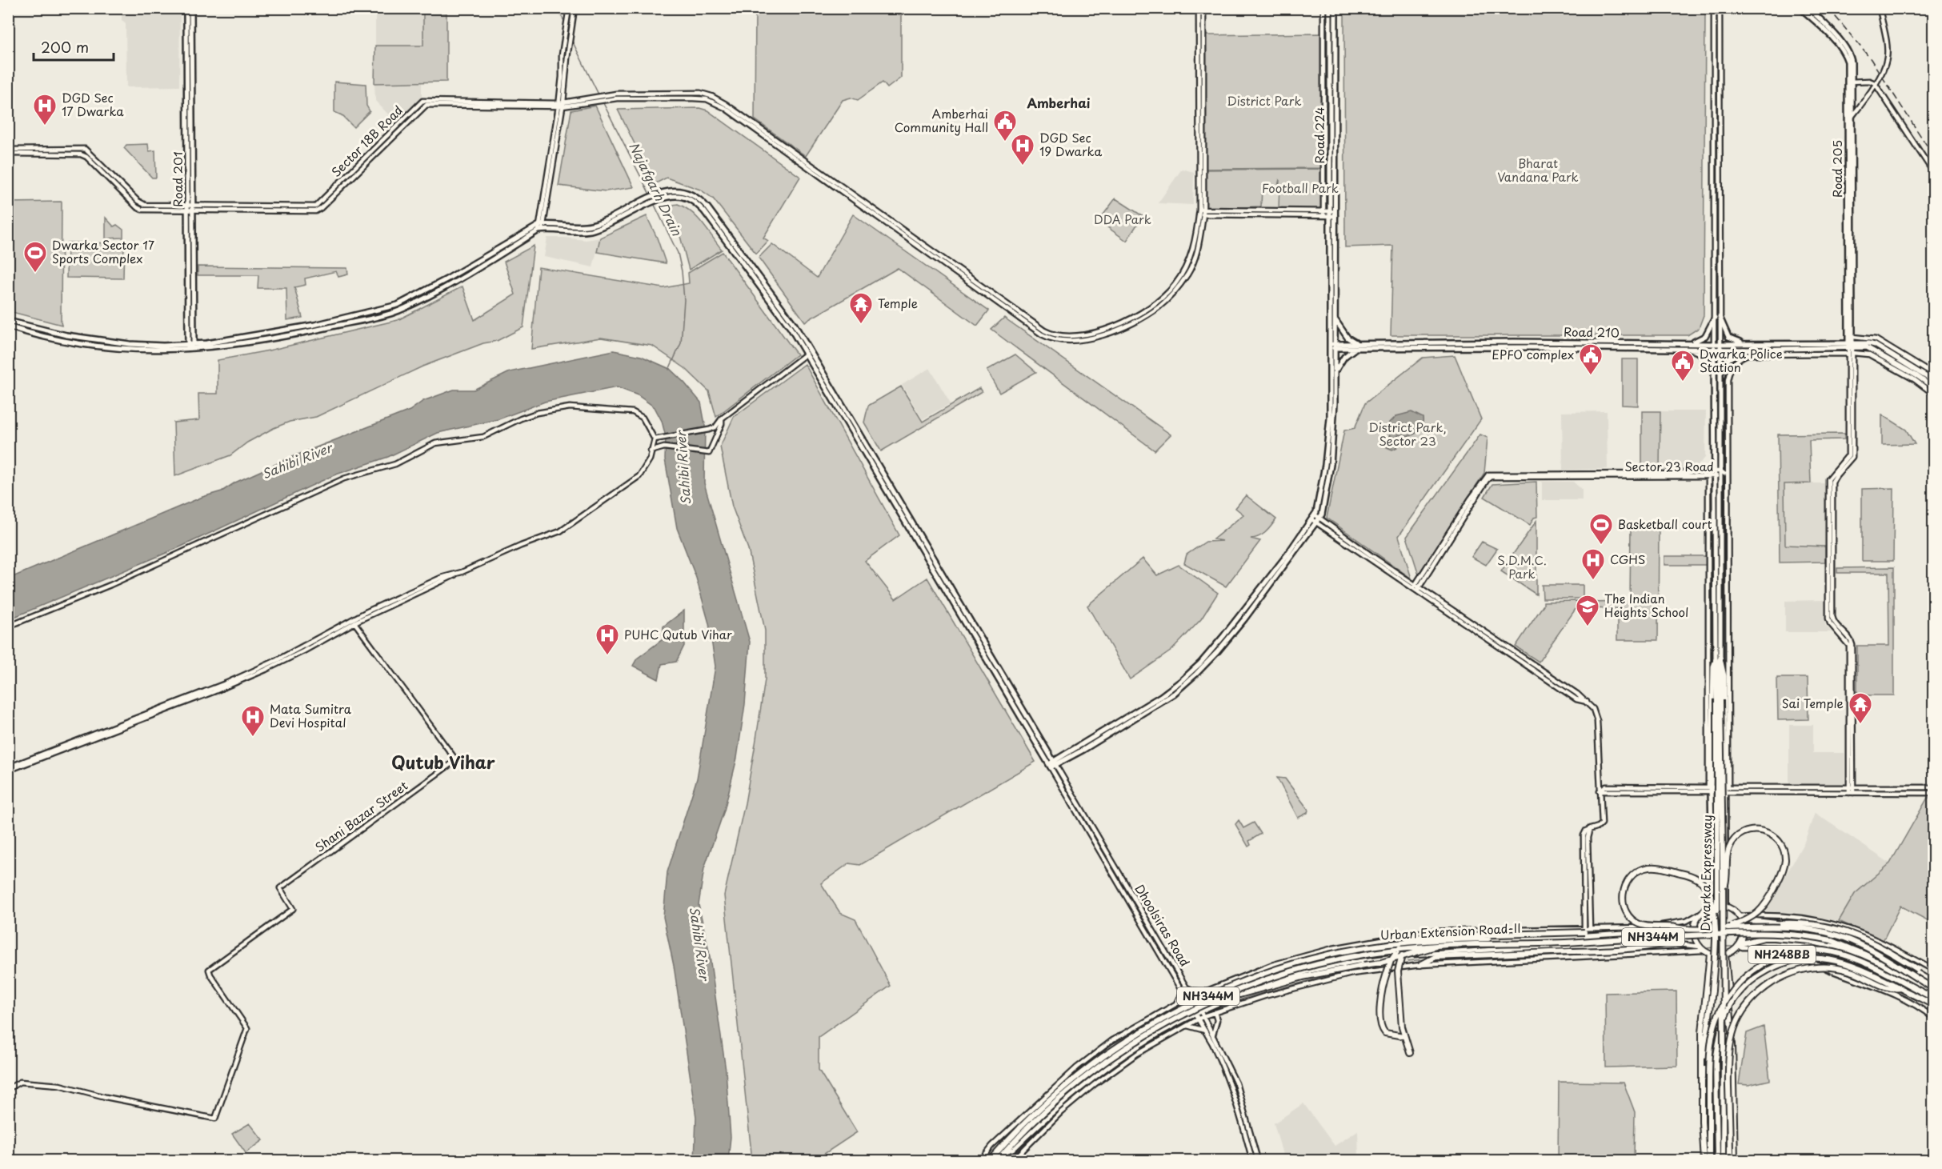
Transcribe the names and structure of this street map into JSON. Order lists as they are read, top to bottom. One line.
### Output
{"streets":{"highway":["Dwarka Expressway","Urban Extension Road-II","NH344M","NH248BB"],"main road":["Road 224","Road 205","Road 201","Road 210"],"street":["Sector 18B Road","Sector 23 Road","Shani Bazar Street","Dhoolsiras Road"]},"crossings":[["Road 224","Road 210"],["Sector 18B Road","Road 201"],["Road 205","Road 210"]],"districts":["Amberhai","Qutub Vihar"],"water":["Najafgarh Drain","Sahibi River"],"parks":["District Park","Bharat Vandana Park","Football Park","DDA Park","District Park, Sector 23","S.D.M.C. Park"],"places":{"hospital":["DGD Sec 17 Dwarka","DGD Sec 19 Dwarka","CGHS","PUHC Qutub Vihar","Mata Sumitra Devi Hospital"],"public building":["Amberhai Community Hall","EPFO complex","Dwarka Police Station"],"sports":["Dwarka Sector 17 Sports Complex","Basketball court"],"temple":["Temple","Sai Temple"],"school or university":["The Indian Heights School"]},"scale_bar":"200 m"}
